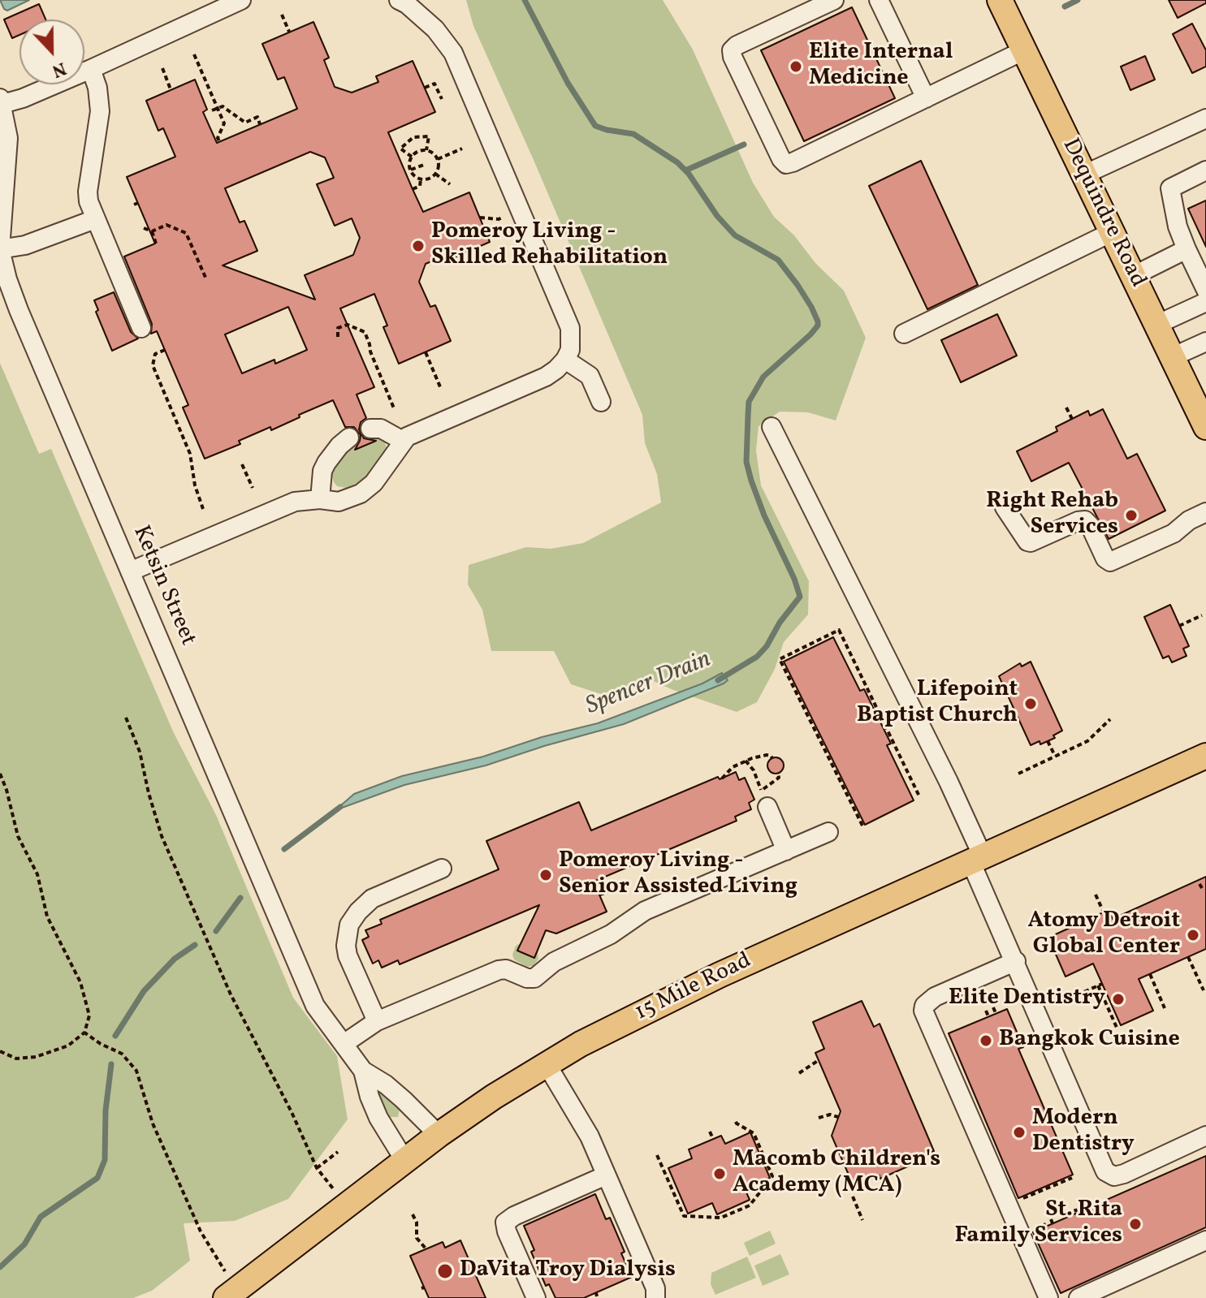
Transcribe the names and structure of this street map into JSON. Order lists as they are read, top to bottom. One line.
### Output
{"streets":{"main road":["Dequindre Road","15 Mile Road"],"street":["Ketsin Street"]},"crossings":[["Ketsin Street","15 Mile Road"]],"water":["Spencer Drain"],"places":["Elite Internal Medicine","Pomeroy Living - Skilled Rehabilitation","Right Rehab Services","Lifepoint Baptist Church","Pomeroy Living - Senior Assisted Living","Atomy Detroit Global Center","Elite Dentistry","Bangkok Cuisine","Modern Dentistry","Macomb Children's Academy (MCA)","St. Rita Family Services","DaVita Troy Dialysis"],"north":"bottom"}
